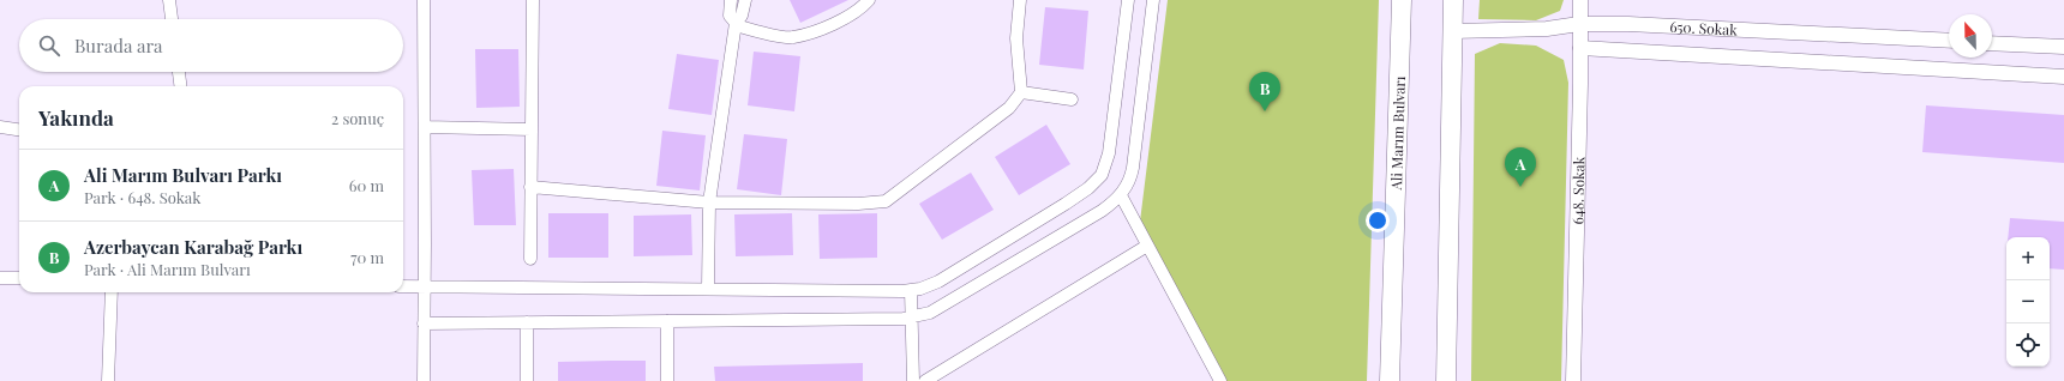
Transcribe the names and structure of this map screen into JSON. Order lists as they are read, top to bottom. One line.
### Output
{"streets":{"main road":["Ali Marım Bulvarı"],"street":["650. Sokak","648. Sokak"]},"crossings":[["650. Sokak","648. Sokak"]],"north":"top","page":{"search":"Burada ara","pins":["B","A"],"heading":["Yakında","2 sonuç"],"list":[{"mark":"A","name":"Ali Marım Bulvarı Parkı","note":"Park · 648. Sokak","value":"60 m"},{"mark":"B","name":"Azerbaycan Karabağ Parkı","note":"Park · Ali Marım Bulvarı","value":"70 m"}],"map_buttons":["+","−"]}}
